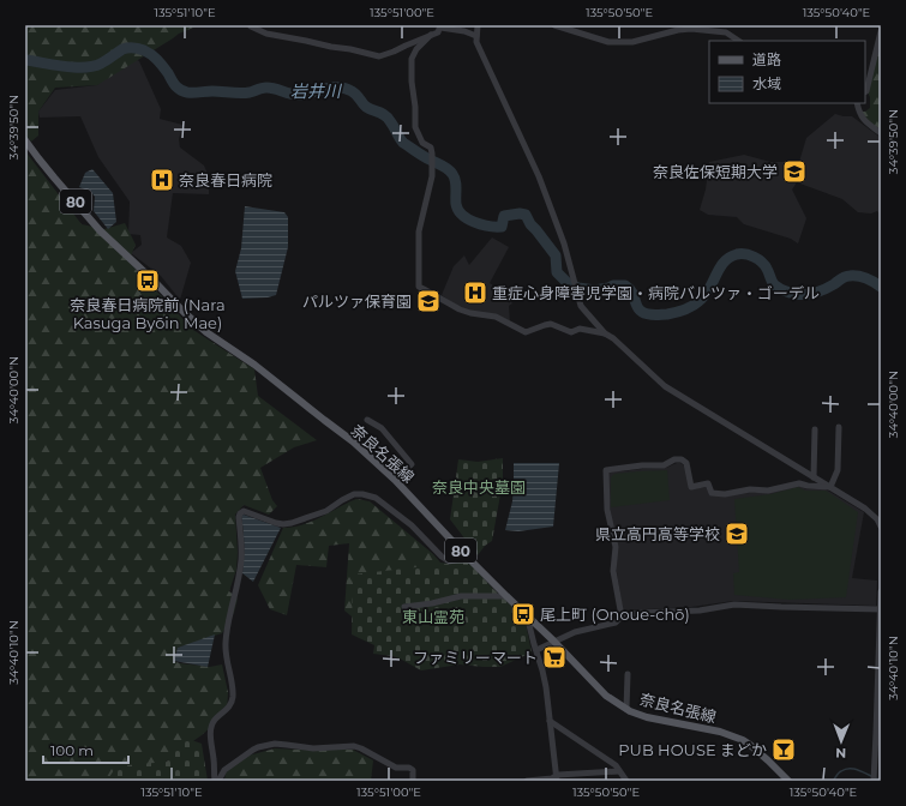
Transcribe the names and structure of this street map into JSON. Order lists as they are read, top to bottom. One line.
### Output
{"streets":{"main road":["80","奈良名張線"]},"water":["岩井川"],"parks":["奈良中央墓園","東山霊苑"],"places":{"school or university":["奈良佐保短期大学","パルツァ保育園","県立高円高等学校"],"hospital":["奈良春日病院","重症心身障害児学園・病院バルツァ・ゴーデル"],"bus stop":["奈良春日病院前 (Nara Kasuga Byōin Mae)","尾上町 (Onoue-chō)"],"supermarket":["ファミリーマート"],"bar":["PUB HOUSE まどか"]},"legend":["道路","水域"],"scale_bar":"100 m","north":"bottom","coordinates":["135°51'10\"E","135°51'00\"E","135°50'50\"E","135°50'40\"E","34°39'50\"N","34°40'00\"N","34°40'10\"N"]}
